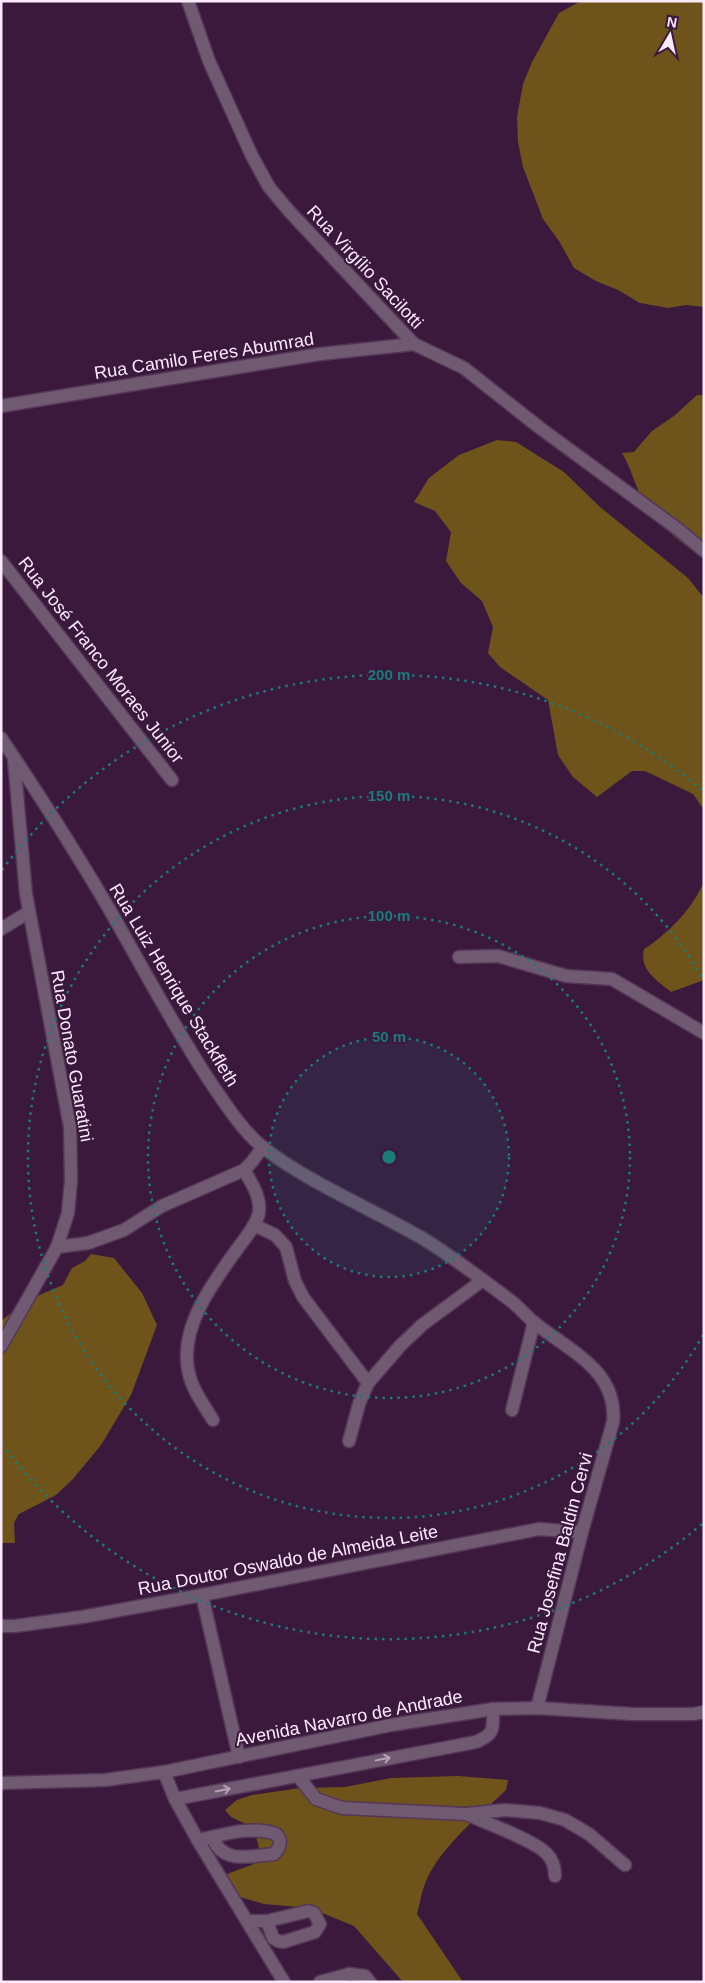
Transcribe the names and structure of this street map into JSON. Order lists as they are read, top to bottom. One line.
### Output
{"streets":{"street":["Rua Virgílio Sacilotti","Rua Camilo Feres Abumrad","Rua José Franco Moraes Junior","Rua Luiz Henrique Stackfleth","Rua Donato Guaratini","Rua Josefina Baldin Cervi","Rua Doutor Oswaldo de Almeida Leite","Avenida Navarro de Andrade"]},"crossings":[["Rua Virgílio Sacilotti","Rua Camilo Feres Abumrad"],["Rua Luiz Henrique Stackfleth","Rua Donato Guaratini"],["Rua Luiz Henrique Stackfleth","Rua Josefina Baldin Cervi"],["Rua Josefina Baldin Cervi","Rua Doutor Oswaldo de Almeida Leite"],["Rua Josefina Baldin Cervi","Avenida Navarro de Andrade"]],"north":"top","rings":["200 m","150 m","100 m","50 m"]}
